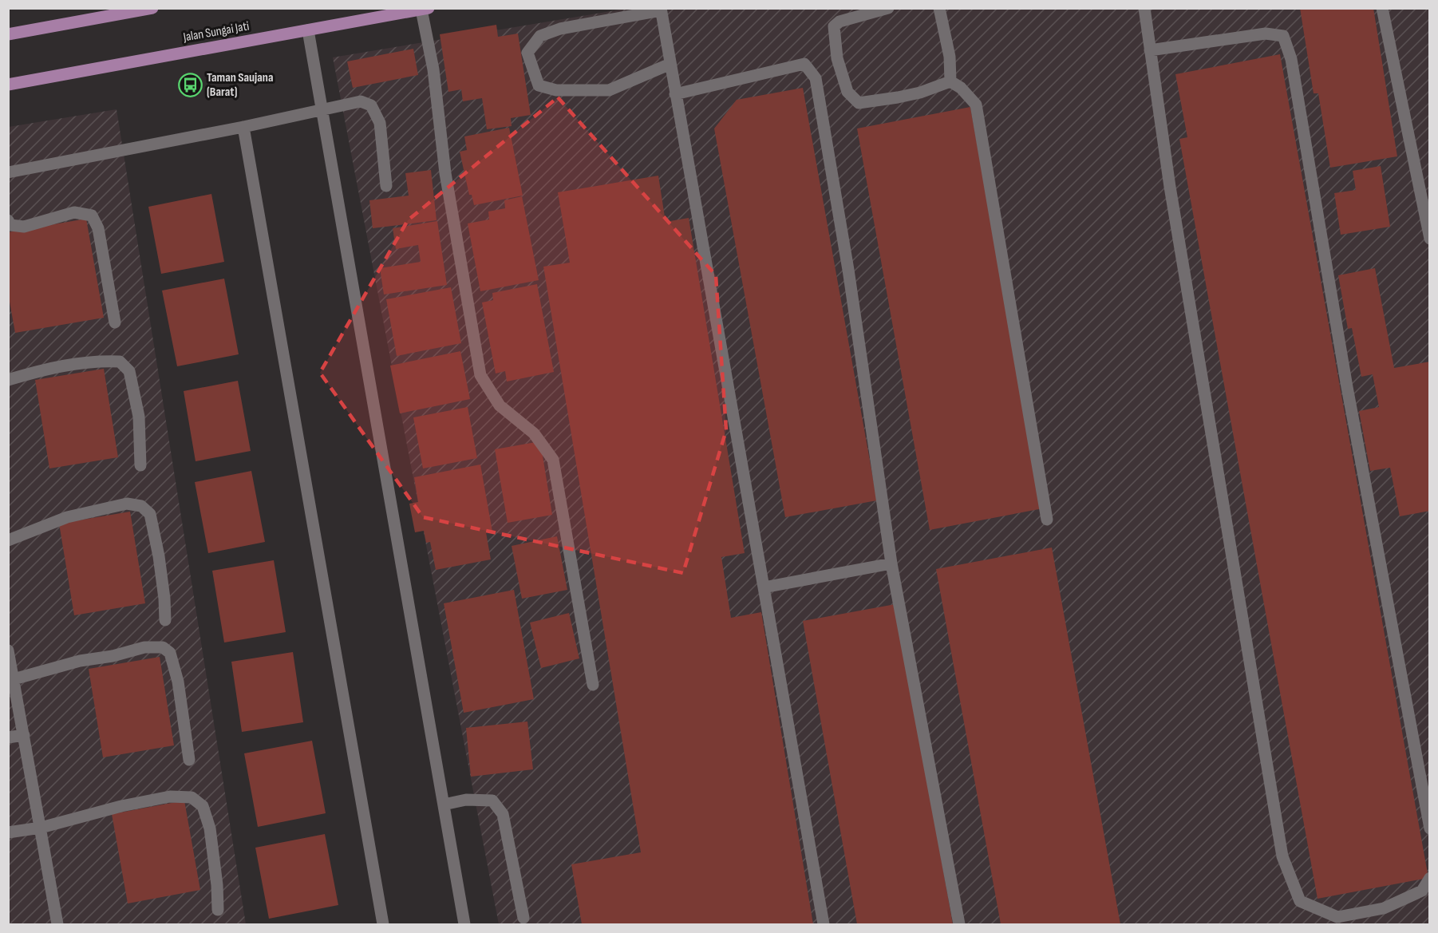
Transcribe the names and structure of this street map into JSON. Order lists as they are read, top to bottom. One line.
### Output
{"streets":{"main road":["Jalan Sungai Jati"]},"places":{"bus stop":["Taman Saujana (Barat)"]}}
